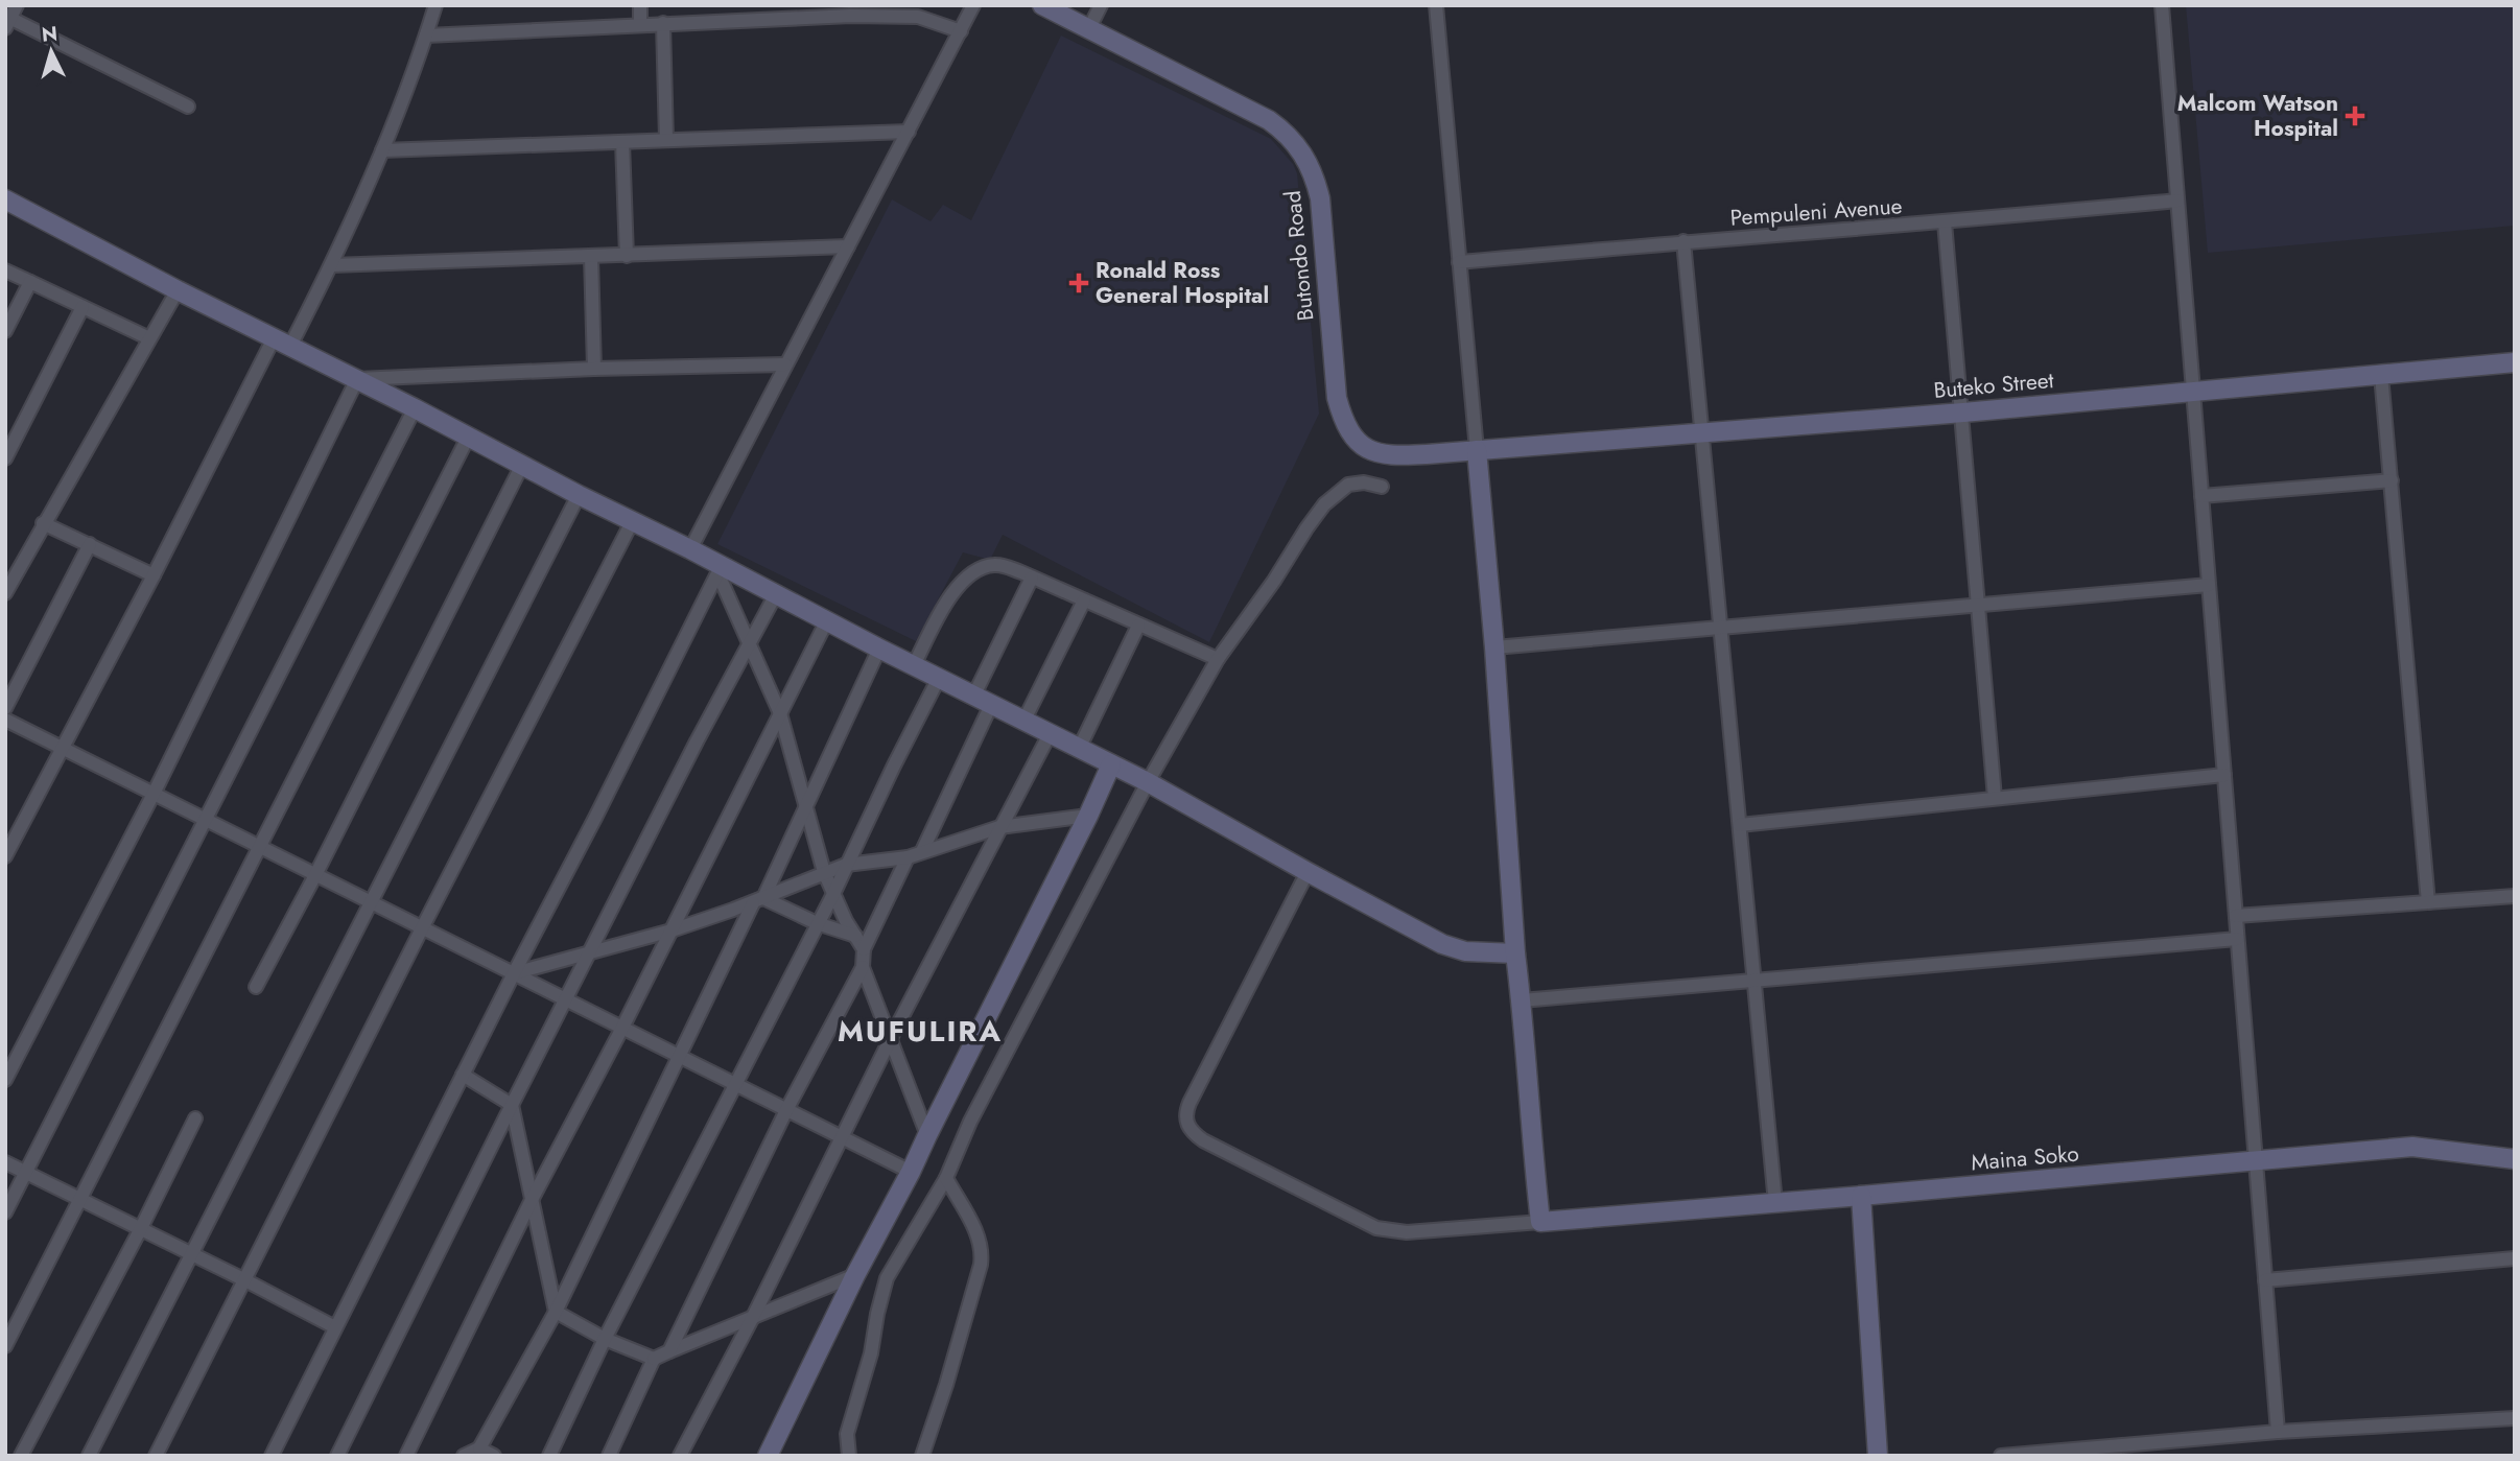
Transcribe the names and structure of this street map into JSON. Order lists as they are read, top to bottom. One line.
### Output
{"streets":{"street":["Pempuleni Avenue","Butondo Road","Buteko Street","Maina Soko"]},"crossings":[["Butondo Road","Buteko Street"]],"districts":["MUFULIRA"],"places":{"health":["Malcom Watson Hospital","Ronald Ross General Hospital"]},"north":"top"}
